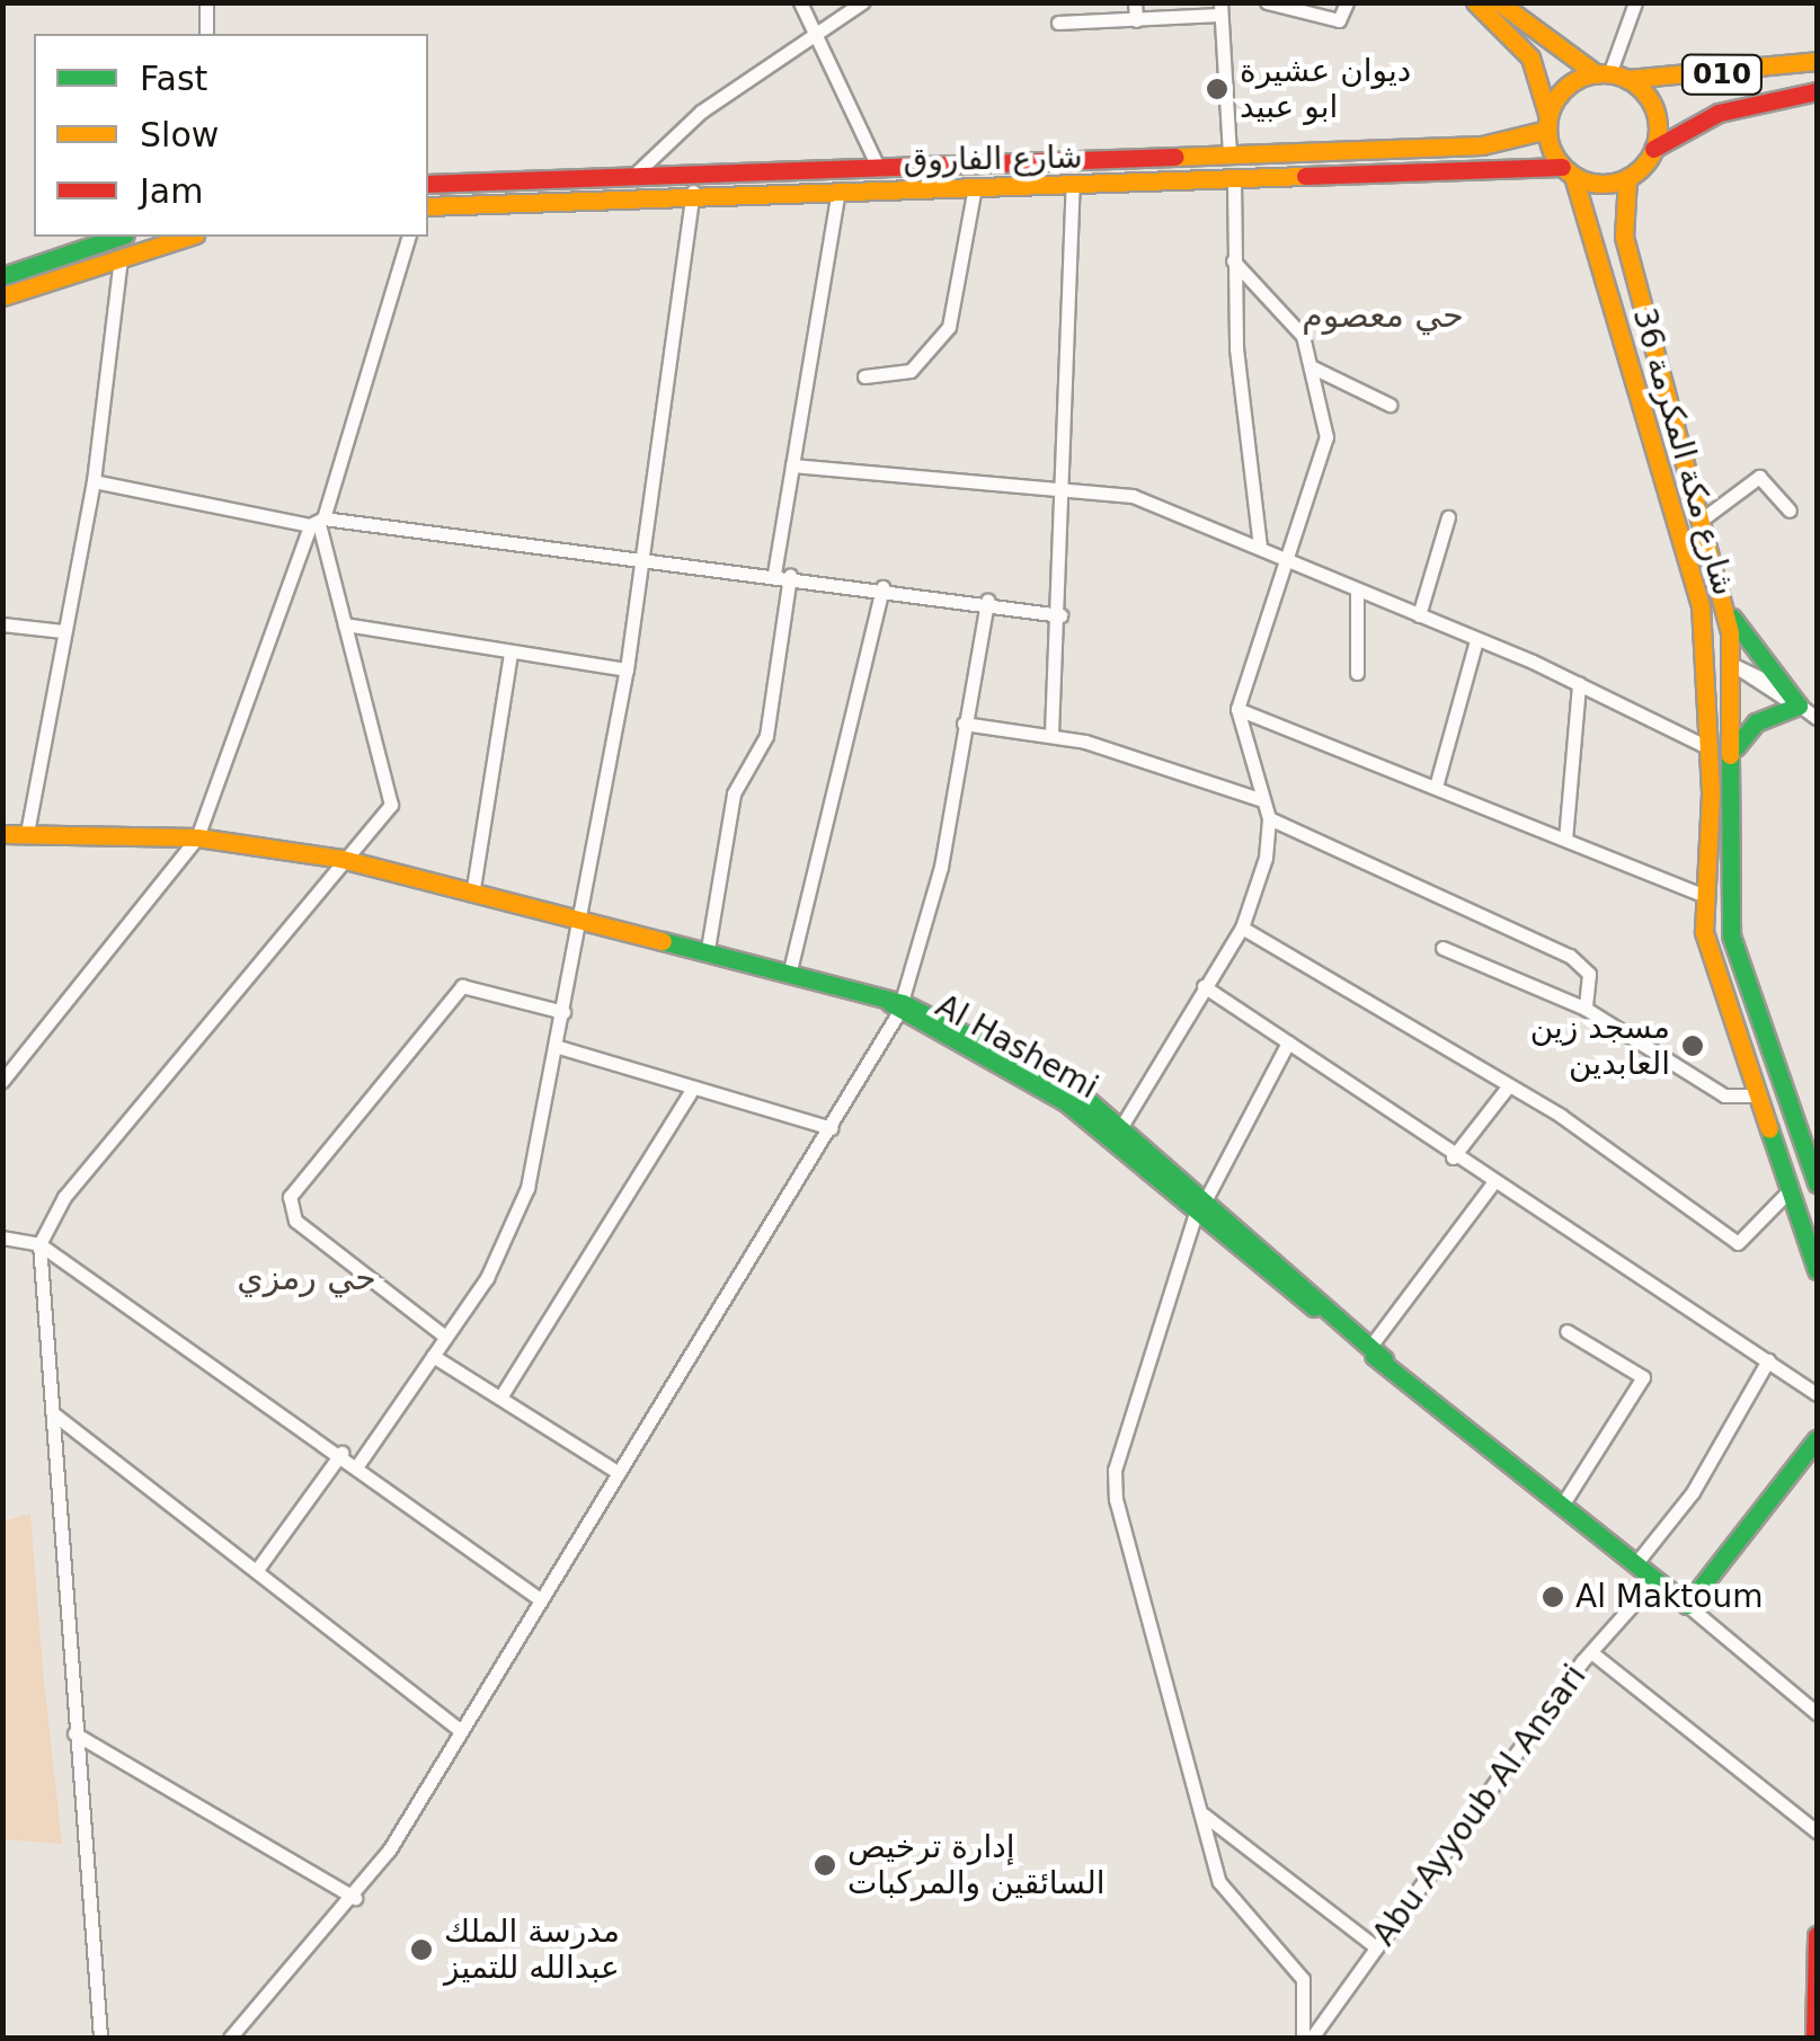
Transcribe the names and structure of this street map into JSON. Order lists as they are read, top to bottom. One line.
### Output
{"streets":{"street":["010","شارع الفاروق","شارع مكة المكرمة 36","Al Hashemi","Abu Ayyoub Al Ansari"]},"crossings":[["010","شارع الفاروق"],["010","شارع مكة المكرمة 36"],["شارع الفاروق","شارع مكة المكرمة 36"],["Al Hashemi","Abu Ayyoub Al Ansari"]],"districts":["حي معصوم","حي رمزي"],"places":["ديوان عشيرة ابو عبيد","مسجد زين العابدين","Al Maktoum","إدارة ترخيص السائقين والمركبات","مدرسة الملك عبدالله للتميز"],"legend":["Fast","Slow","Jam"]}
